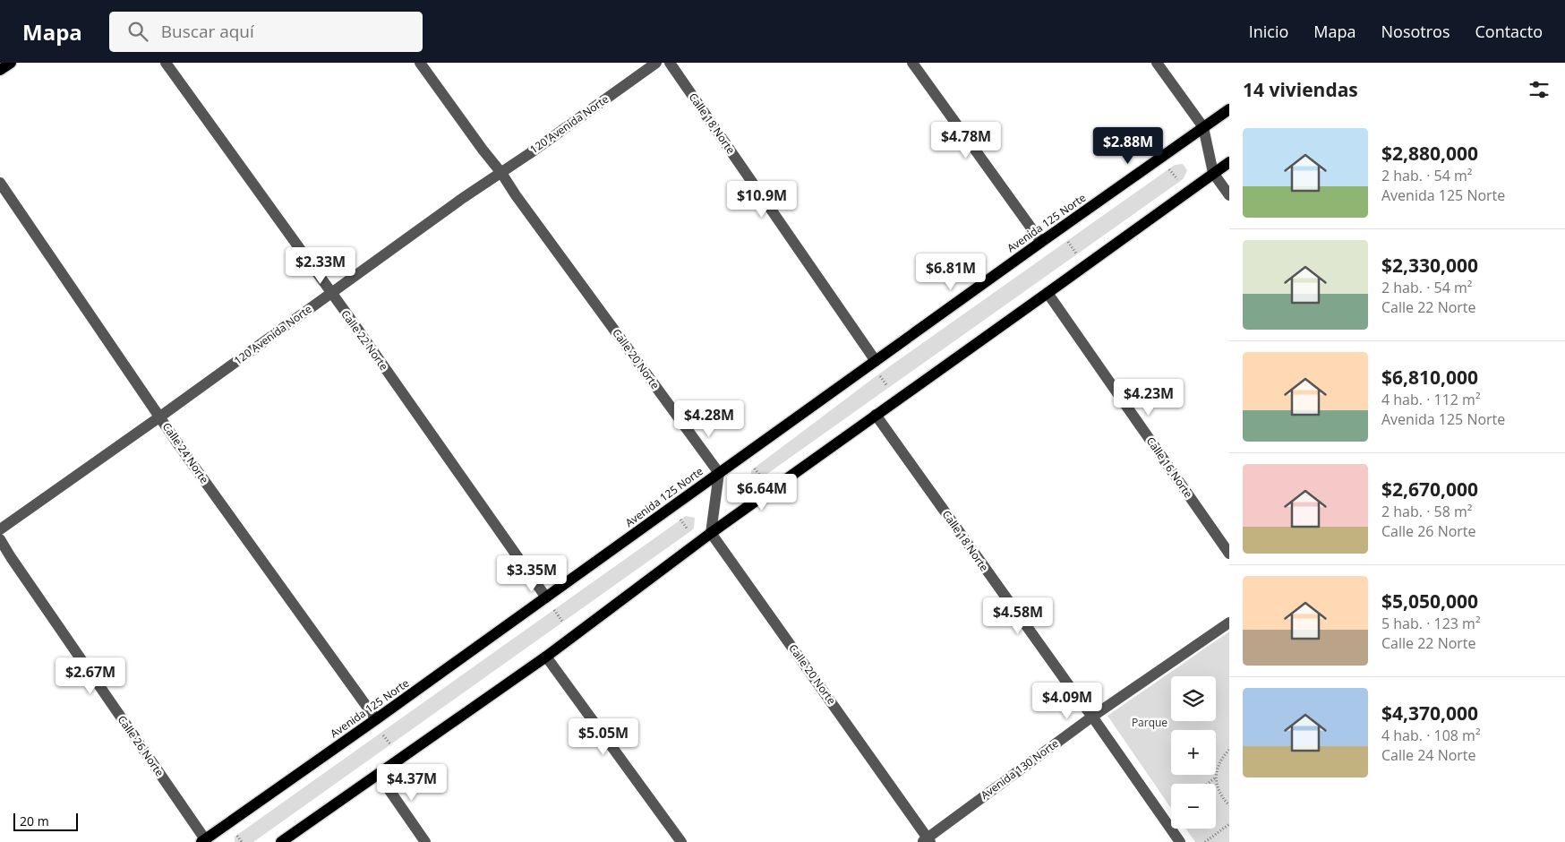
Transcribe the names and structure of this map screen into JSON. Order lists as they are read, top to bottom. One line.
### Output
{"streets":{"main road":["Avenida 125 Norte"],"street":["Calle 18 Norte","120 Avenida Norte","Calle 22 Norte","Calle 20 Norte","Calle 24 Norte","Calle 16 Norte","Calle 26 Norte","Avenida 130 Norte"]},"crossings":[["Calle 18 Norte","Avenida 125 Norte"],["Calle 18 Norte","Avenida 130 Norte"],["120 Avenida Norte","Calle 22 Norte"],["120 Avenida Norte","Calle 20 Norte"],["120 Avenida Norte","Calle 24 Norte"],["Avenida 125 Norte","Calle 22 Norte"],["Avenida 125 Norte","Calle 20 Norte"],["Avenida 125 Norte","Calle 24 Norte"],["Avenida 125 Norte","Calle 26 Norte"],["Calle 20 Norte","Avenida 130 Norte"]],"parks":["Parque"],"scale_bar":"20 m","page":{"header":"Mapa","search":"Buscar aquí","nav":["Inicio","Mapa","Nosotros","Contacto"],"heading":"14 viviendas","list":[{"name":"$2,880,000","note":"2 hab. · 54 m² · Avenida 125 Norte"},{"name":"$2,330,000","note":"2 hab. · 54 m² · Calle 22 Norte"},{"name":"$6,810,000","note":"4 hab. · 112 m² · Avenida 125 Norte"},{"name":"$2,670,000","note":"2 hab. · 58 m² · Calle 26 Norte"},{"name":"$5,050,000","note":"5 hab. · 123 m² · Calle 22 Norte"},{"name":"$4,370,000","note":"4 hab. · 108 m² · Calle 24 Norte"}],"price":["$4.78M","$2.88M","$10.9M","$2.33M","$6.81M","$4.23M","$4.28M","$6.64M","$3.35M","$4.58M","$2.67M","$4.09M","$5.05M","$4.37M"],"map_buttons":["+","−"],"scale":"20 m"}}
